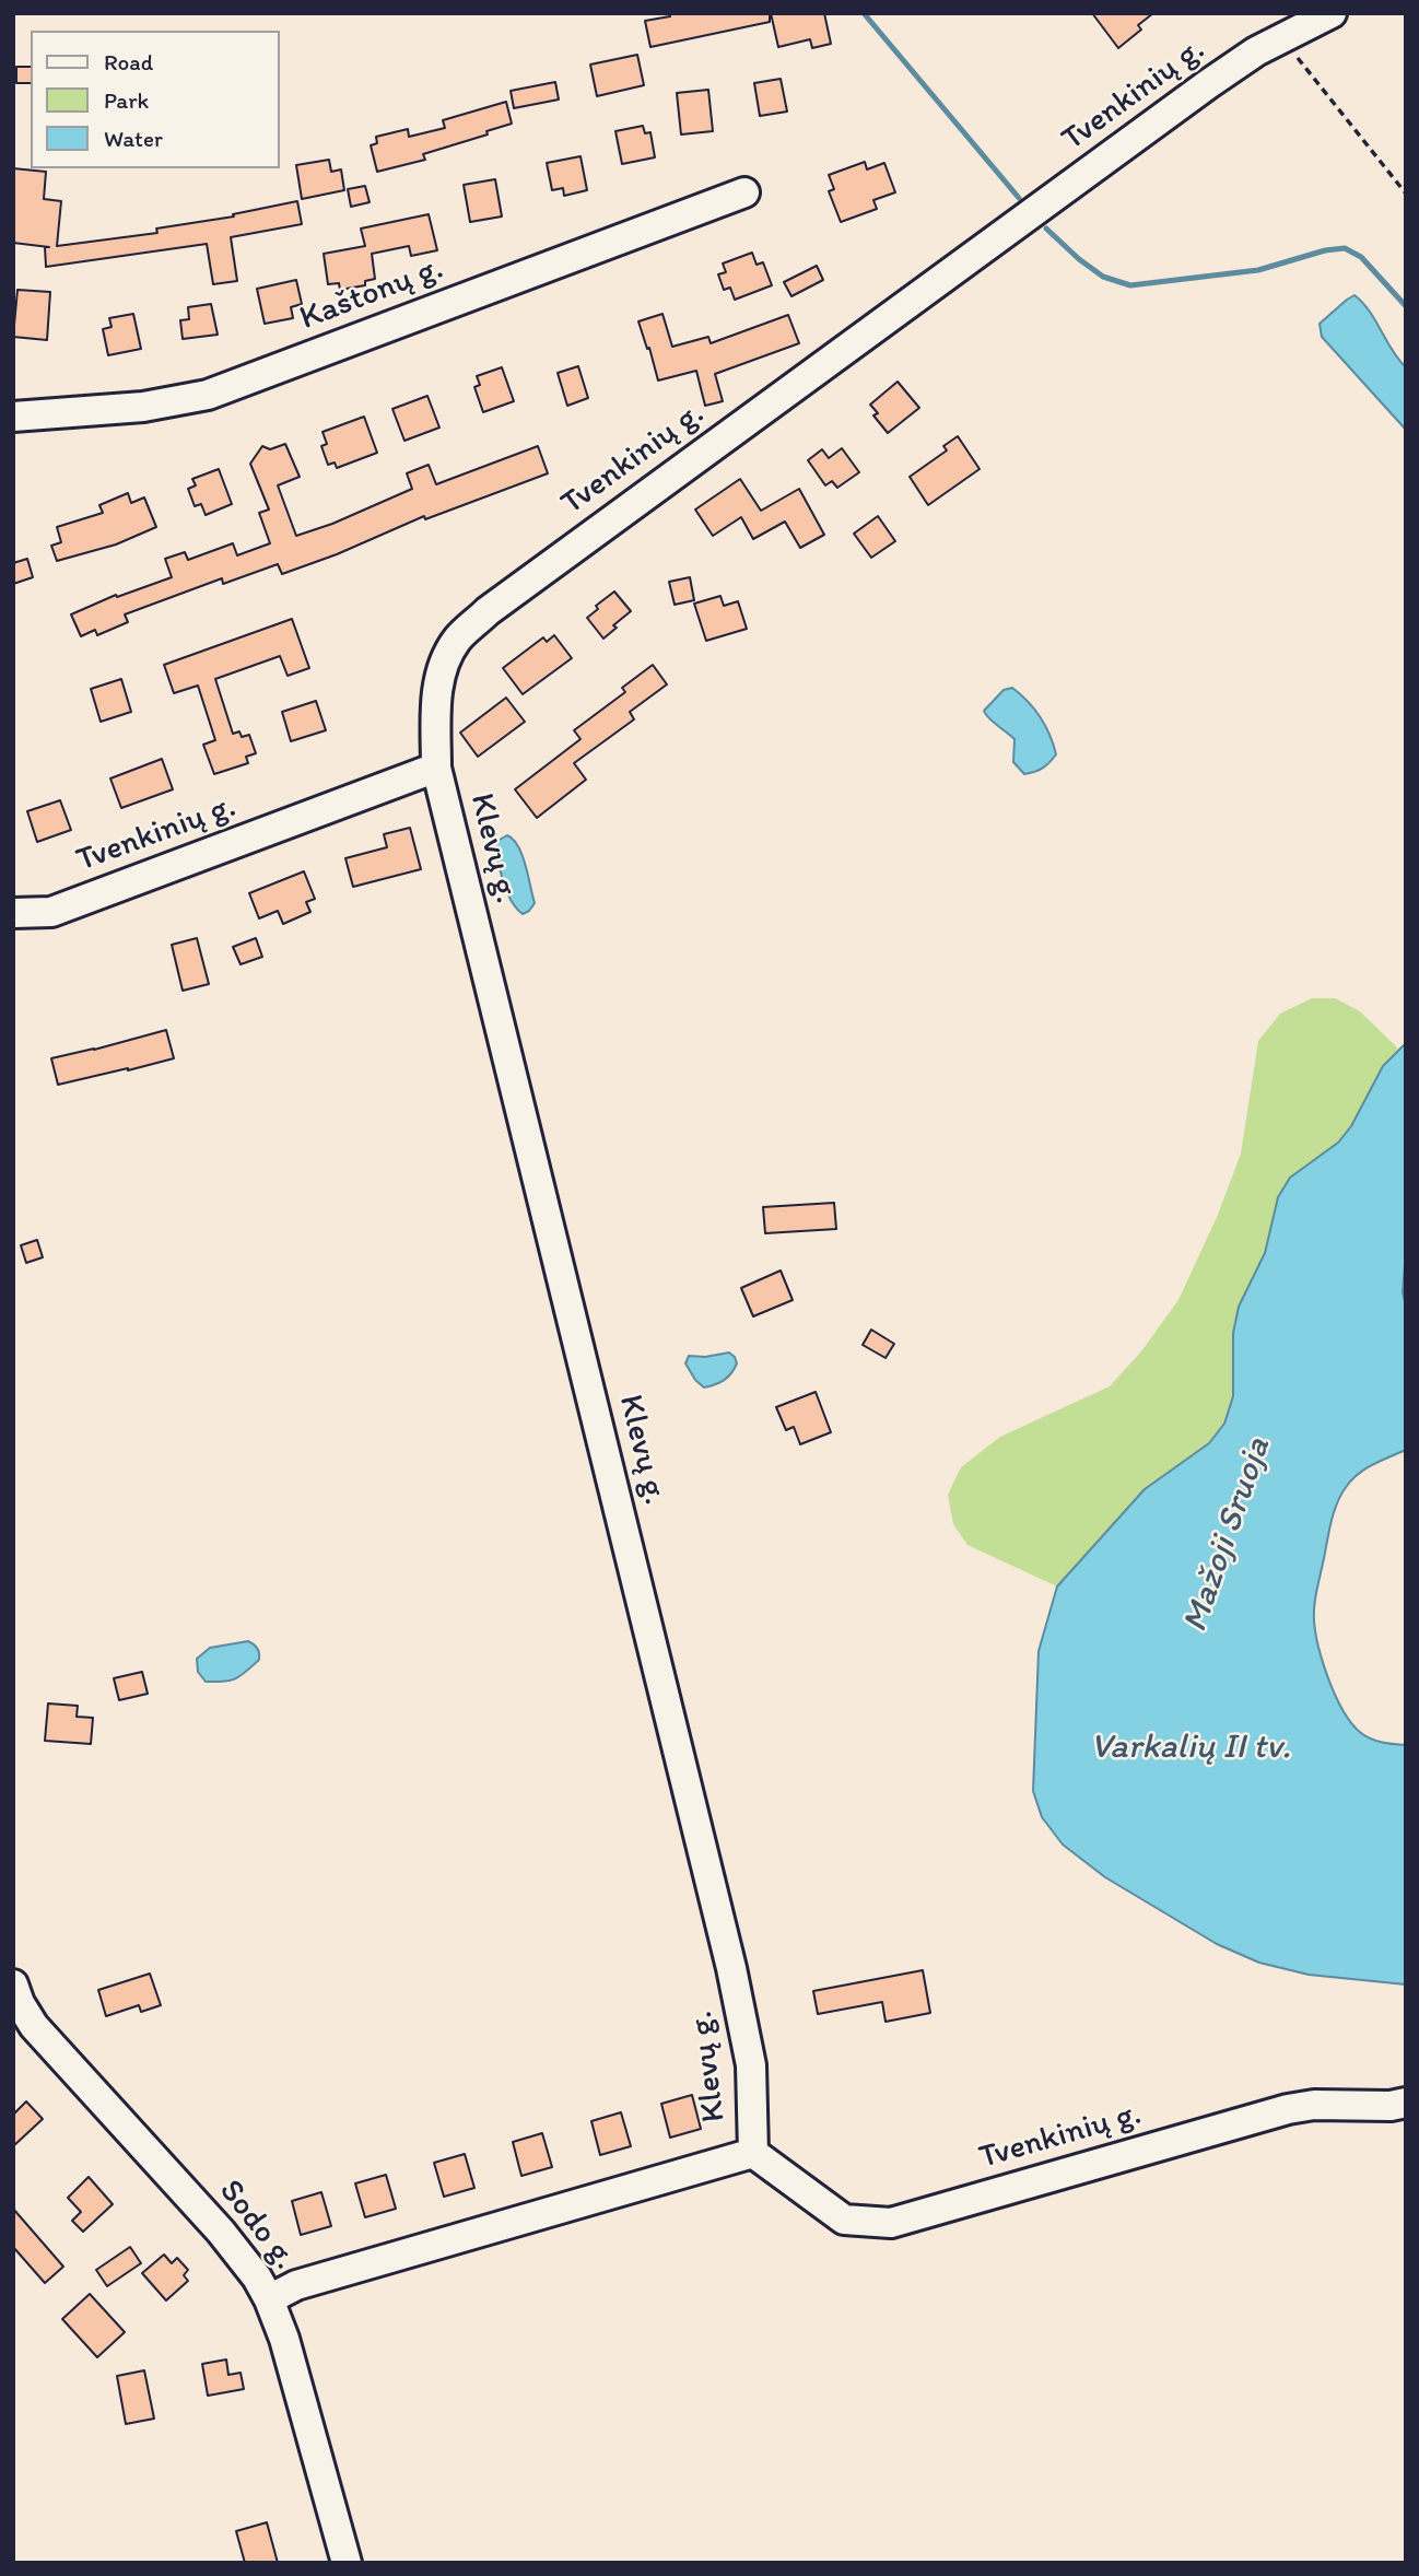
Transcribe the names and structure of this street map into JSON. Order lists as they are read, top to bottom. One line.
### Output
{"streets":{"street":["Tvenkinių g.","Kaštonų g.","Klevų g.","Sodo g."]},"crossings":[["Tvenkinių g.","Klevų g."]],"water":["Mažoji Sruoja","Varkalių II tv."],"legend":["Road","Park","Water"]}
